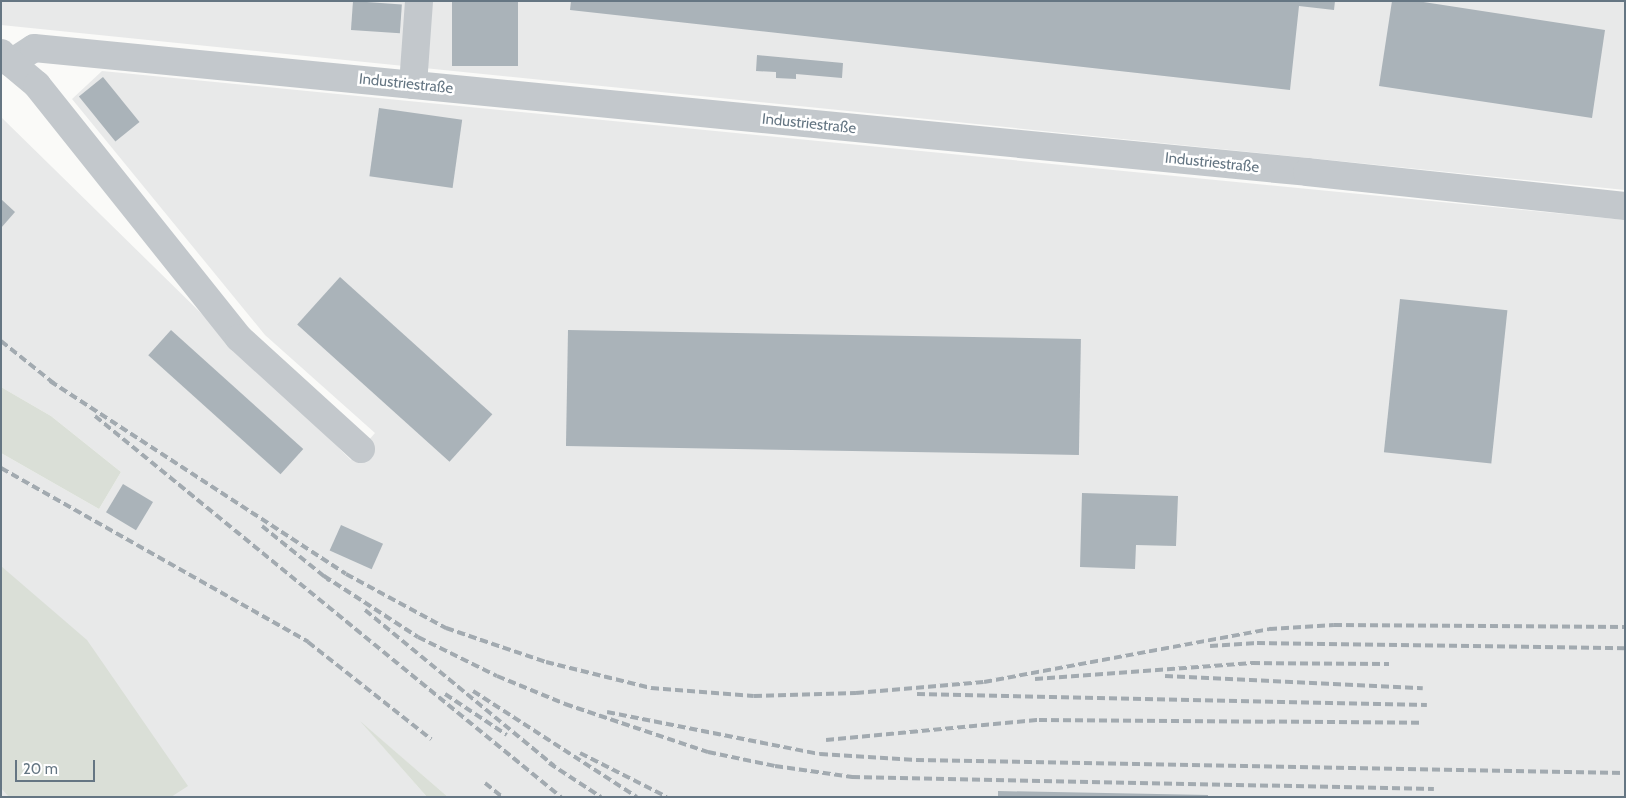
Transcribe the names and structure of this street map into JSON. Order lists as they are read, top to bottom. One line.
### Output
{"streets":{"street":["Industriestraße"]},"scale_bar":"20 m"}
